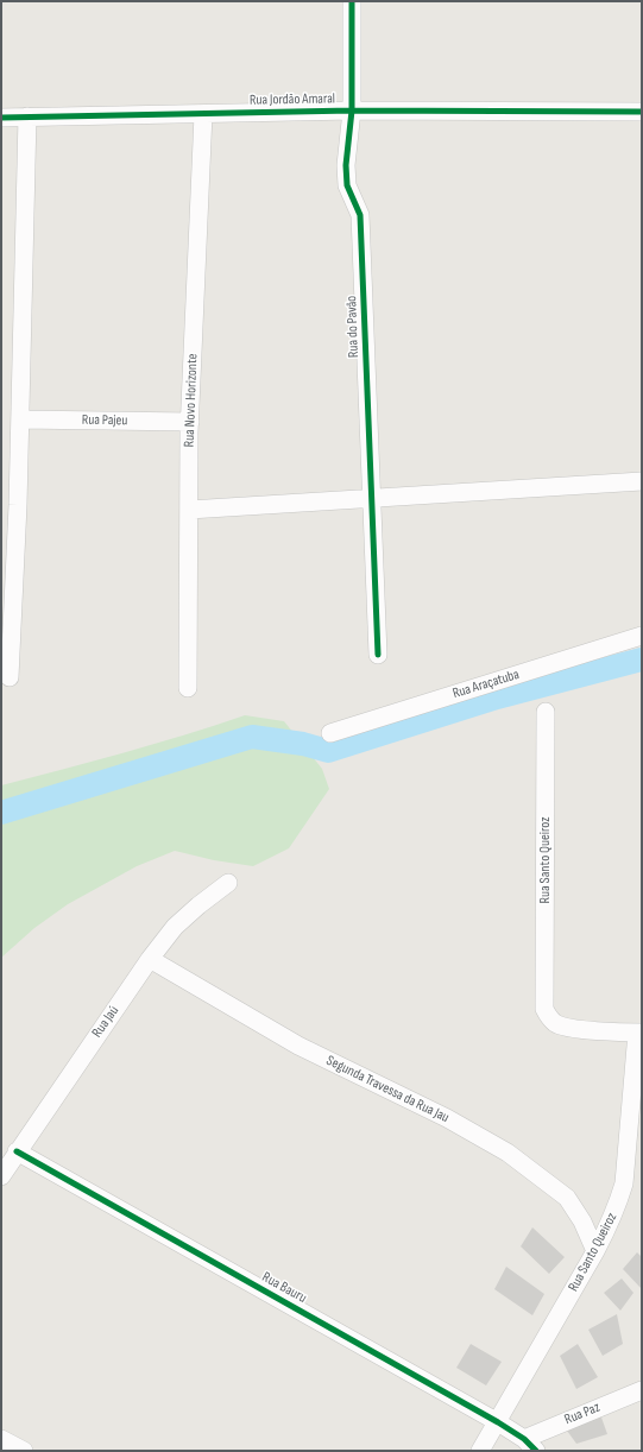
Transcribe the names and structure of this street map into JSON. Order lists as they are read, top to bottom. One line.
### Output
{"streets":{"street":["Rua Jordão Amaral","Rua do Pavão","Rua Novo Horizonte","Rua Pajeu","Rua Araçatuba","Rua Santo Queiroz","Rua Jaú","Segunda Travessa da Rua Jau","Rua Bauru","Rua Paz"]},"crossings":[["Rua Jordão Amaral","Rua do Pavão"],["Rua Jordão Amaral","Rua Novo Horizonte"],["Rua Novo Horizonte","Rua Pajeu"],["Rua Santo Queiroz","Segunda Travessa da Rua Jau"],["Rua Santo Queiroz","Rua Bauru"],["Rua Jaú","Segunda Travessa da Rua Jau"],["Rua Jaú","Rua Bauru"],["Rua Bauru","Rua Paz"]]}
